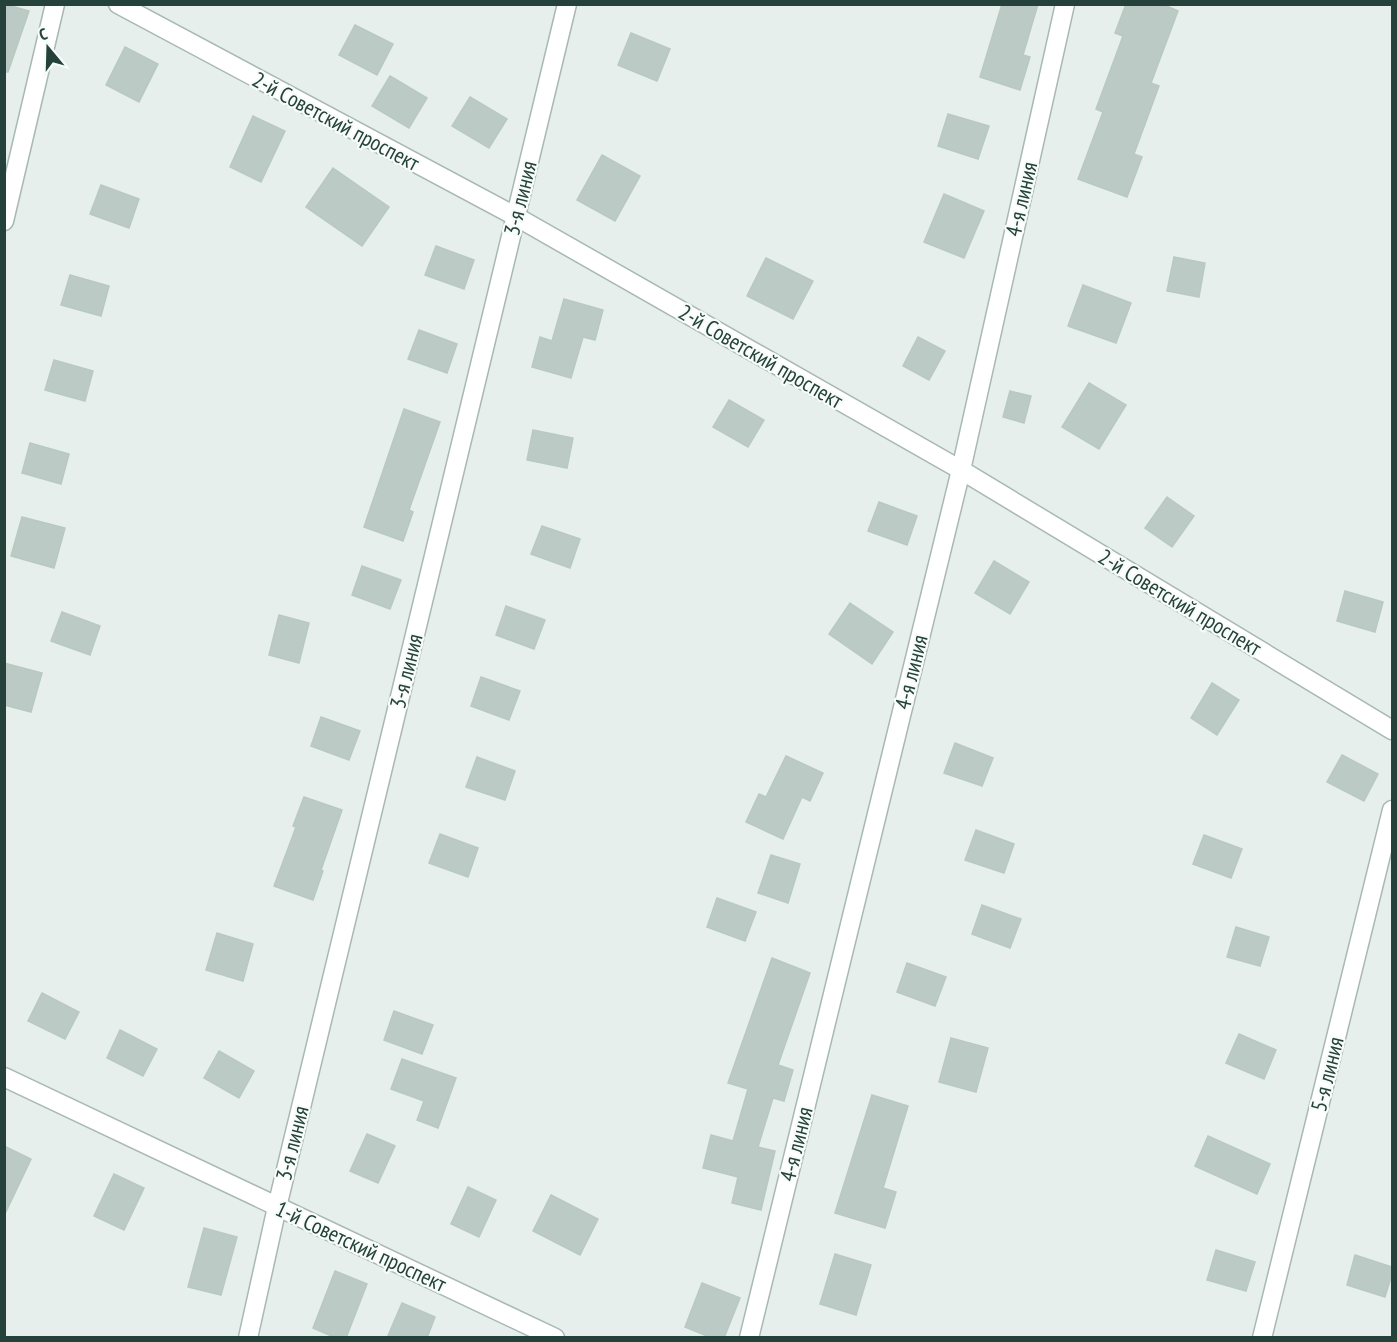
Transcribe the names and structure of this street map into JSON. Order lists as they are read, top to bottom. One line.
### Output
{"streets":{"street":["2-й Советский проспект","3-я линия","4-я линия","5-я линия","1-й Советский проспект"]},"crossings":[["2-й Советский проспект","3-я линия"],["2-й Советский проспект","4-я линия"],["3-я линия","1-й Советский проспект"]],"north":"top"}
